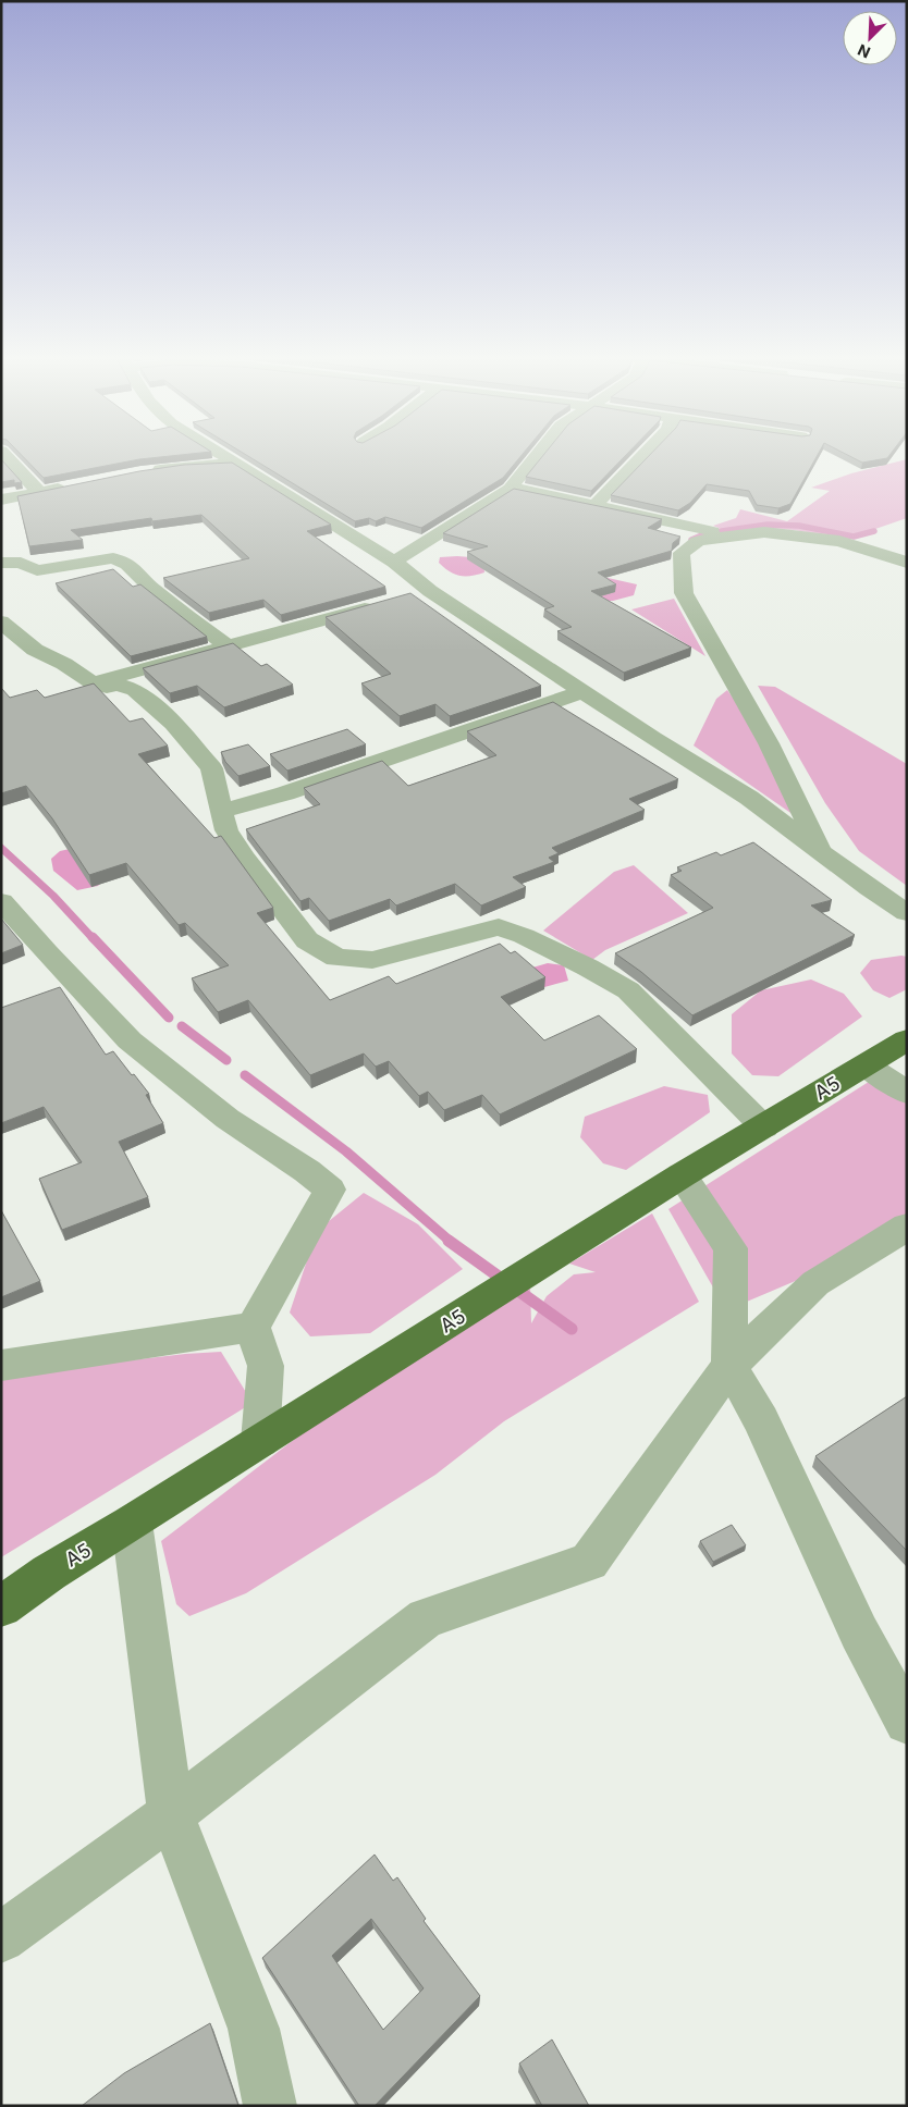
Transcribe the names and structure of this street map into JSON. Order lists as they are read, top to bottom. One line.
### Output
{"streets":{"highway":["A5"]},"north":"bottom left"}
